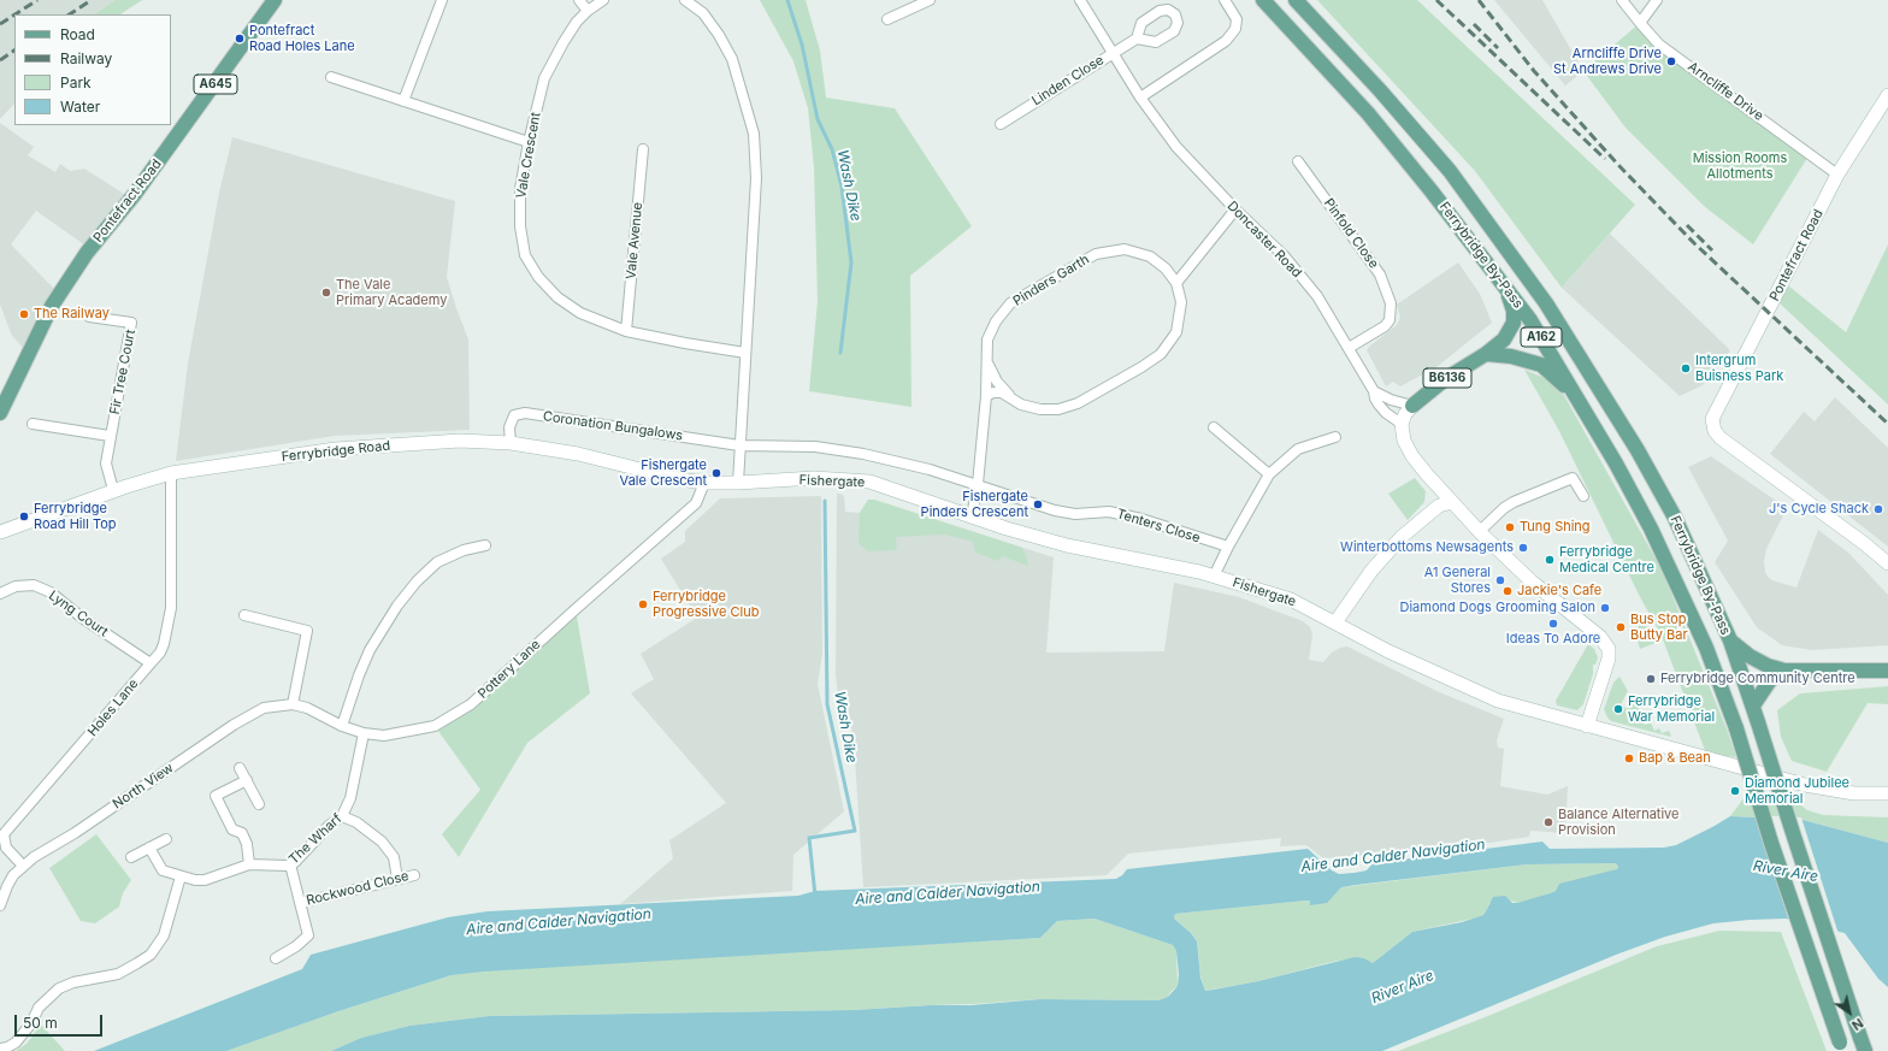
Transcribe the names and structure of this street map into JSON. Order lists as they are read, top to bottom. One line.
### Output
{"streets":{"main road":["A645","Pontefract Road","Ferrybridge By-Pass","A162","B6136","Ferrybridge Road","Fishergate"],"street":["Linden Close","Arncliffe Drive","Vale Crescent","Pinfold Close","Doncaster Road","Vale Avenue","Pinders Garth","Fir Tree Court","Coronation Bungalows","Tenters Close","Lyng Court","Pottery Lane","Holes Lane","North View","The Wharf","Rockwood Close"]},"crossings":[["Linden Close","Doncaster Road"],["Arncliffe Drive","Pontefract Road"],["Vale Crescent","Vale Avenue"],["Pinfold Close","Doncaster Road"],["Doncaster Road","B6136"],["Pinders Garth","Fishergate"],["Pinders Garth","Tenters Close"],["Fir Tree Court","Ferrybridge Road"],["Coronation Bungalows","Ferrybridge Road"],["Ferrybridge Road","Fishergate"],["Ferrybridge Road","Holes Lane"],["Fishergate","Pottery Lane"],["Lyng Court","Holes Lane"],["Pottery Lane","North View"],["Pottery Lane","The Wharf"],["Holes Lane","North View"],["The Wharf","Rockwood Close"]],"water":["Wash Dike","Aire and Calder Navigation","River Aire"],"parks":["Mission Rooms Allotments"],"places":["Pontefract Road Holes Lane","Arncliffe Drive St Andrews Drive","The Vale Primary Academy","The Railway","Intergrum Buisness Park","Fishergate Vale Crescent","Fishergate Pinders Crescent","J's Cycle Shack","Ferrybridge Road Hill Top","Tung Shing","Winterbottoms Newsagents","Ferrybridge Medical Centre","A1 General Stores","Jackie's Cafe","Ferrybridge Progressive Club","Diamond Dogs Grooming Salon","Ideas To Adore","Bus Stop Butty Bar","Ferrybridge Community Centre","Ferrybridge War Memorial","Bap & Bean","Diamond Jubilee Memorial","Balance Alternative Provision"],"legend":["Road","Railway","Park","Water"],"scale_bar":"50 m","north":"bottom right"}
